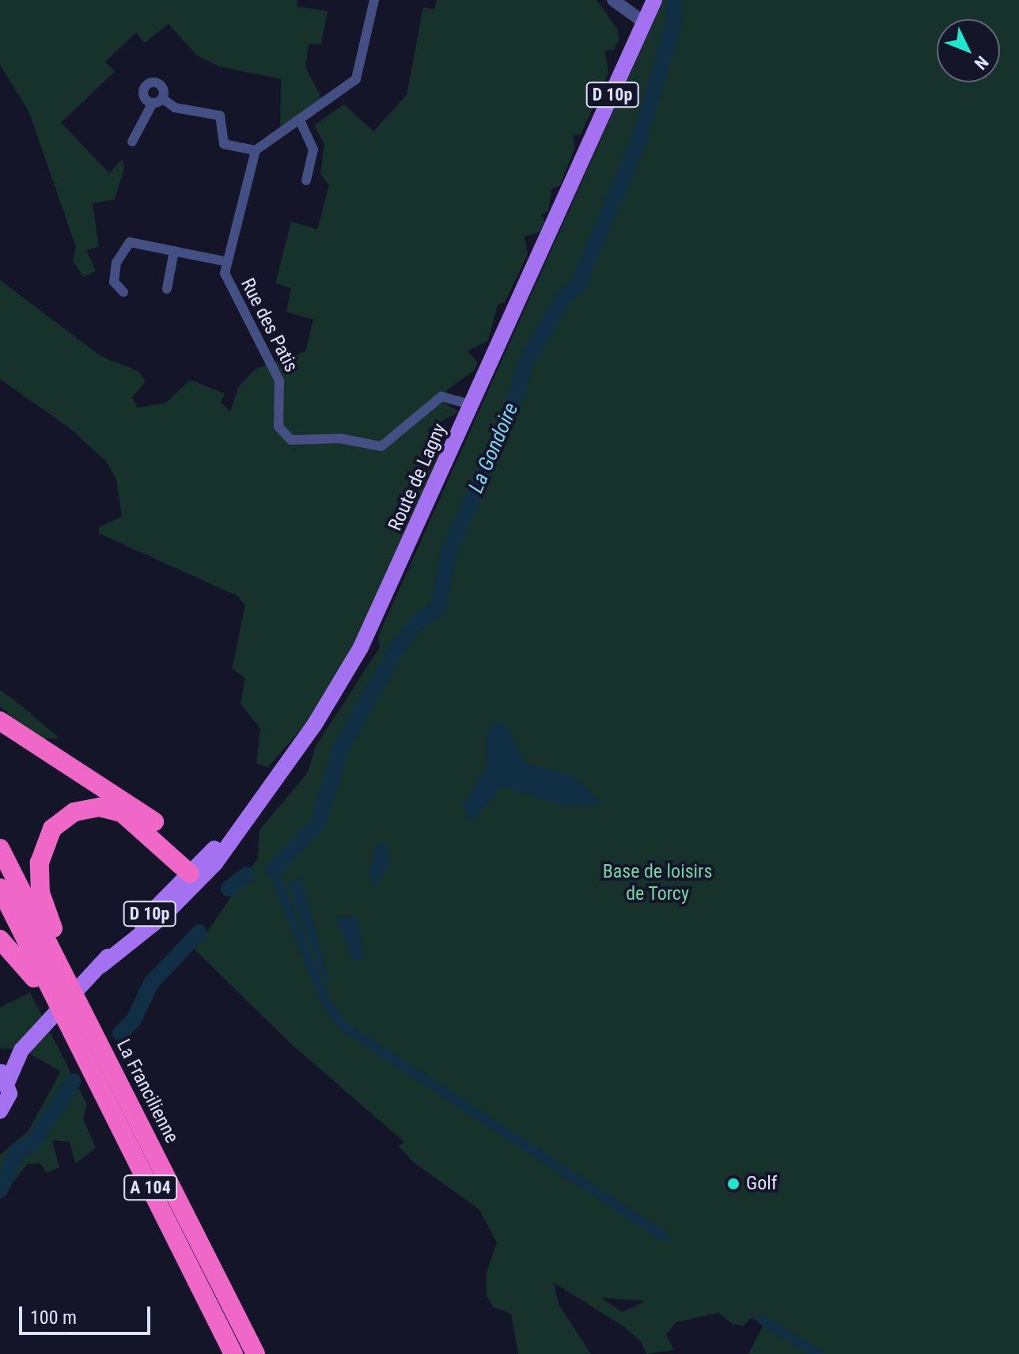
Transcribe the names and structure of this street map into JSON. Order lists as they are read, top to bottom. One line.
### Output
{"streets":{"highway":["La Francilienne","A 104"],"main road":["D 10p","Route de Lagny"],"street":["Rue des Patis"]},"crossings":[["D 10p","Route de Lagny"],["Rue des Patis","Route de Lagny"]],"water":["La Gondoire"],"parks":["Base de loisirs de Torcy"],"places":["Golf"],"scale_bar":"100 m","north":"bottom right"}
